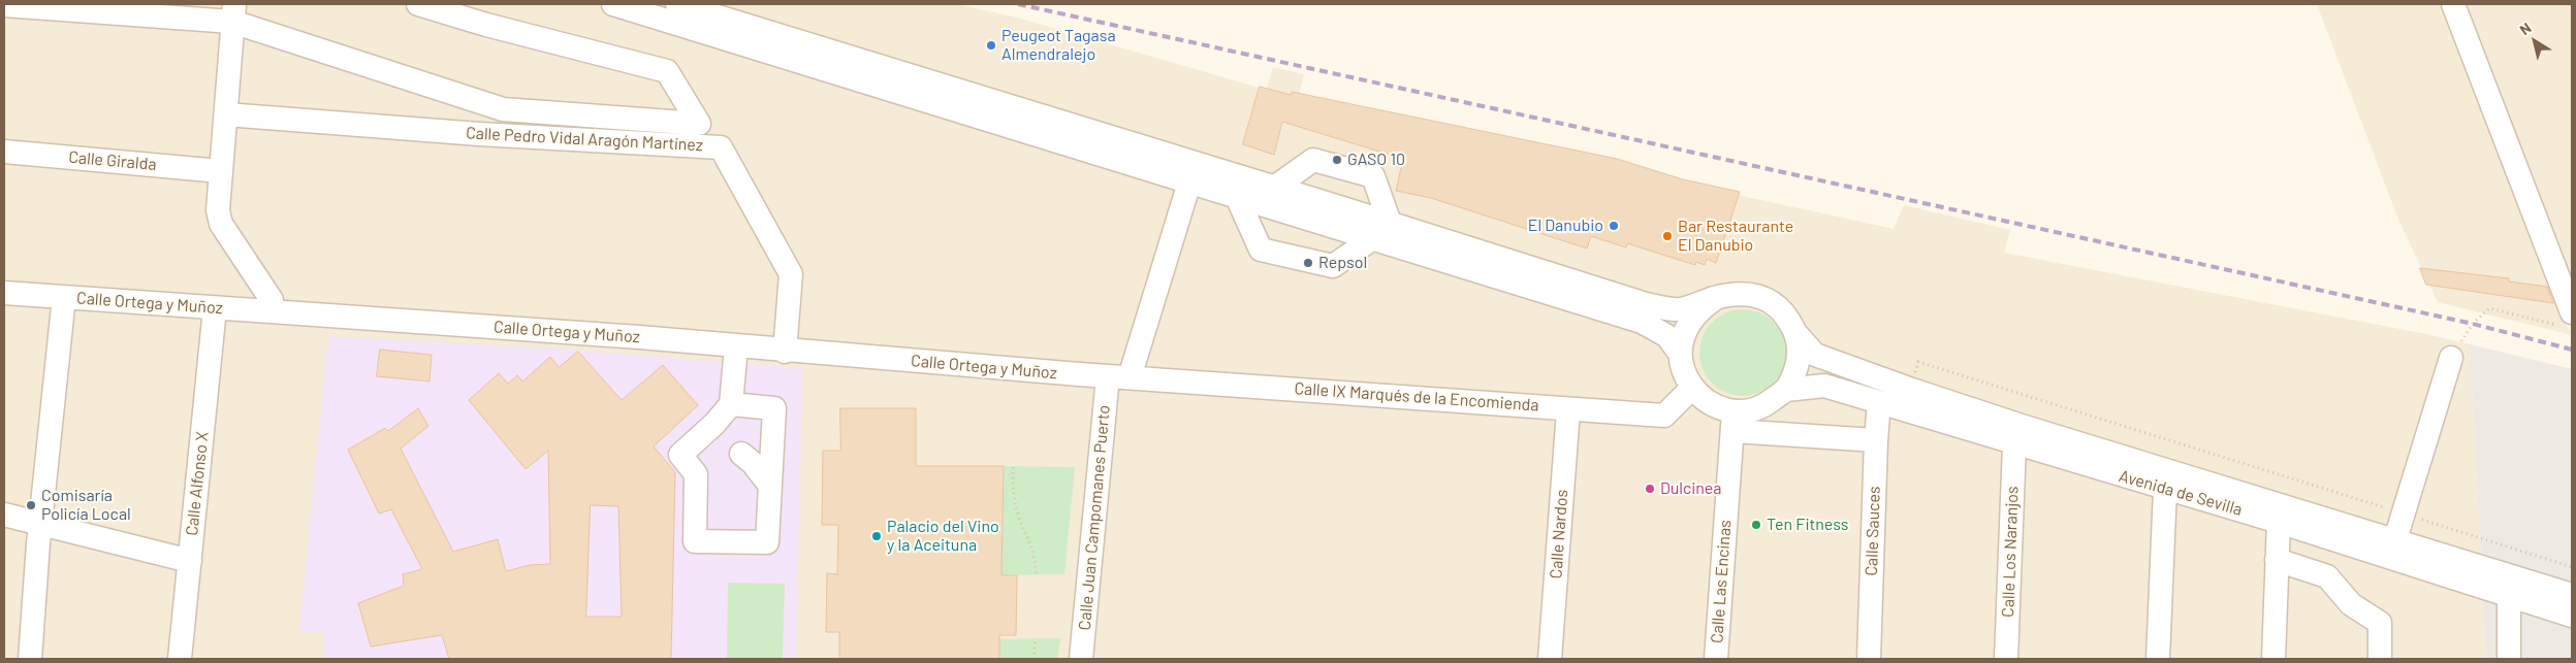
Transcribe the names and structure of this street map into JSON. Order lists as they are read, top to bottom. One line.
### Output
{"streets":{"street":["Calle Pedro Vidal Aragón Martínez","Calle Giralda","Calle Ortega y Muñoz","Calle IX Marqués de la Encomienda","Calle Alfonso X","Avenida de Sevilla","Calle Juan Campomanes Puerto","Calle Sauces","Calle Nardos","Calle Los Naranjos","Calle Las Encinas"]},"crossings":[["Calle Pedro Vidal Aragón Martínez","Calle Ortega y Muñoz"],["Calle Ortega y Muñoz","Calle IX Marqués de la Encomienda"],["Calle Ortega y Muñoz","Calle Alfonso X"],["Calle Ortega y Muñoz","Calle Juan Campomanes Puerto"],["Calle IX Marqués de la Encomienda","Avenida de Sevilla"],["Calle IX Marqués de la Encomienda","Calle Juan Campomanes Puerto"],["Calle IX Marqués de la Encomienda","Calle Nardos"],["Calle IX Marqués de la Encomienda","Calle Las Encinas"],["Avenida de Sevilla","Calle Sauces"],["Avenida de Sevilla","Calle Los Naranjos"],["Avenida de Sevilla","Calle Las Encinas"]],"places":["Peugeot Tagasa Almendralejo","GASO 10","El Danubio","Bar Restaurante El Danubio","Repsol","Dulcinea","Comisaría Policía Local","Ten Fitness","Palacio del Vino y la Aceituna"],"north":"top left"}
